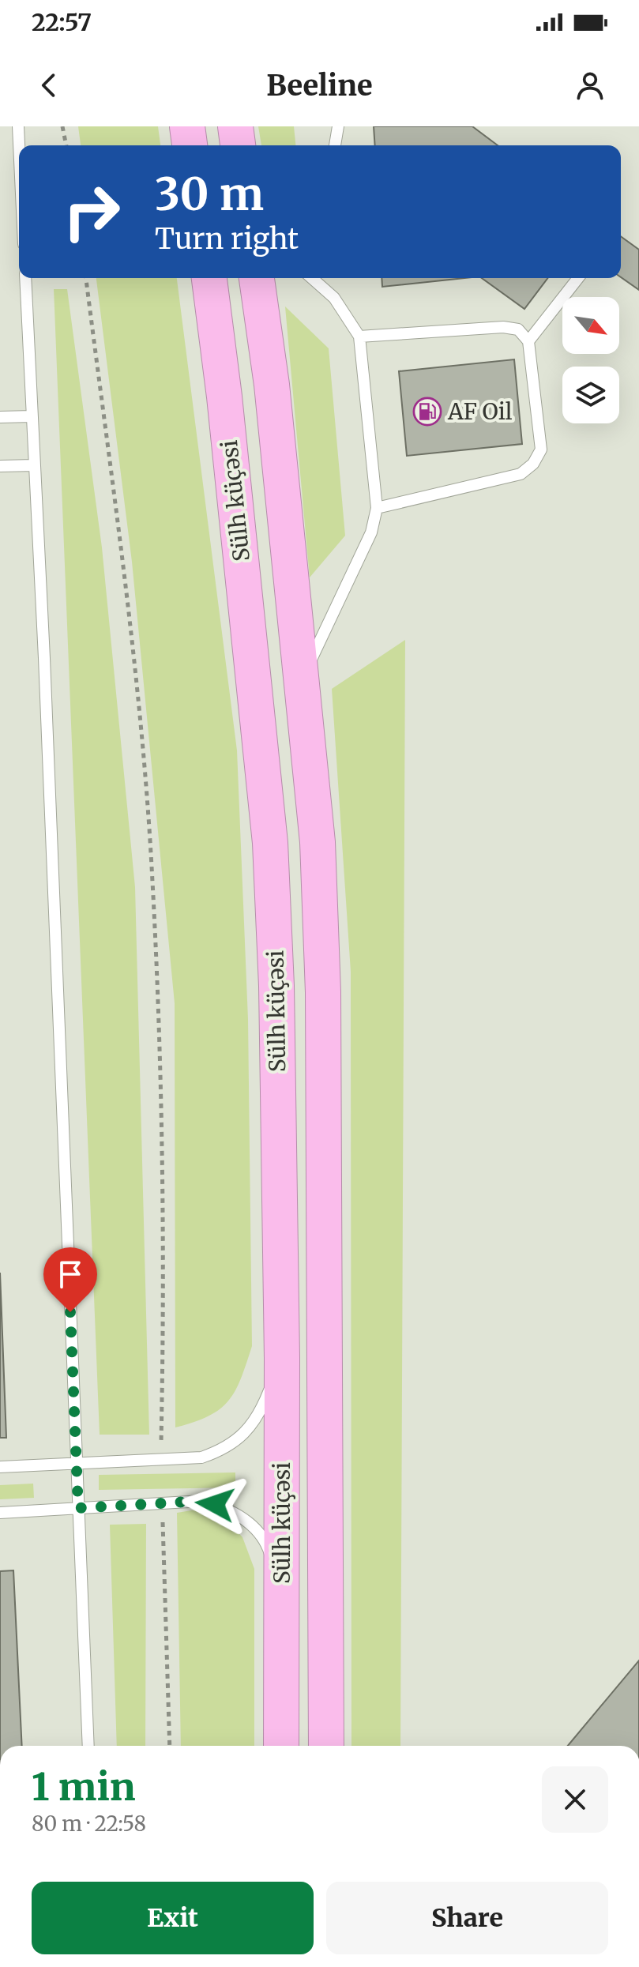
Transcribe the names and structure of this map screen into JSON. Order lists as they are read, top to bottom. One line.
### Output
{"streets":{"highway":["Sülh küçəsi"]},"places":{"fuel station":["AF Oil"]},"north":"bottom right","page":{"status":"22:57","header":"Beeline","turn":["30 m","Turn right"],"heading":["1 min","80 m · 22:58"],"buttons":["Exit","Share"]}}
